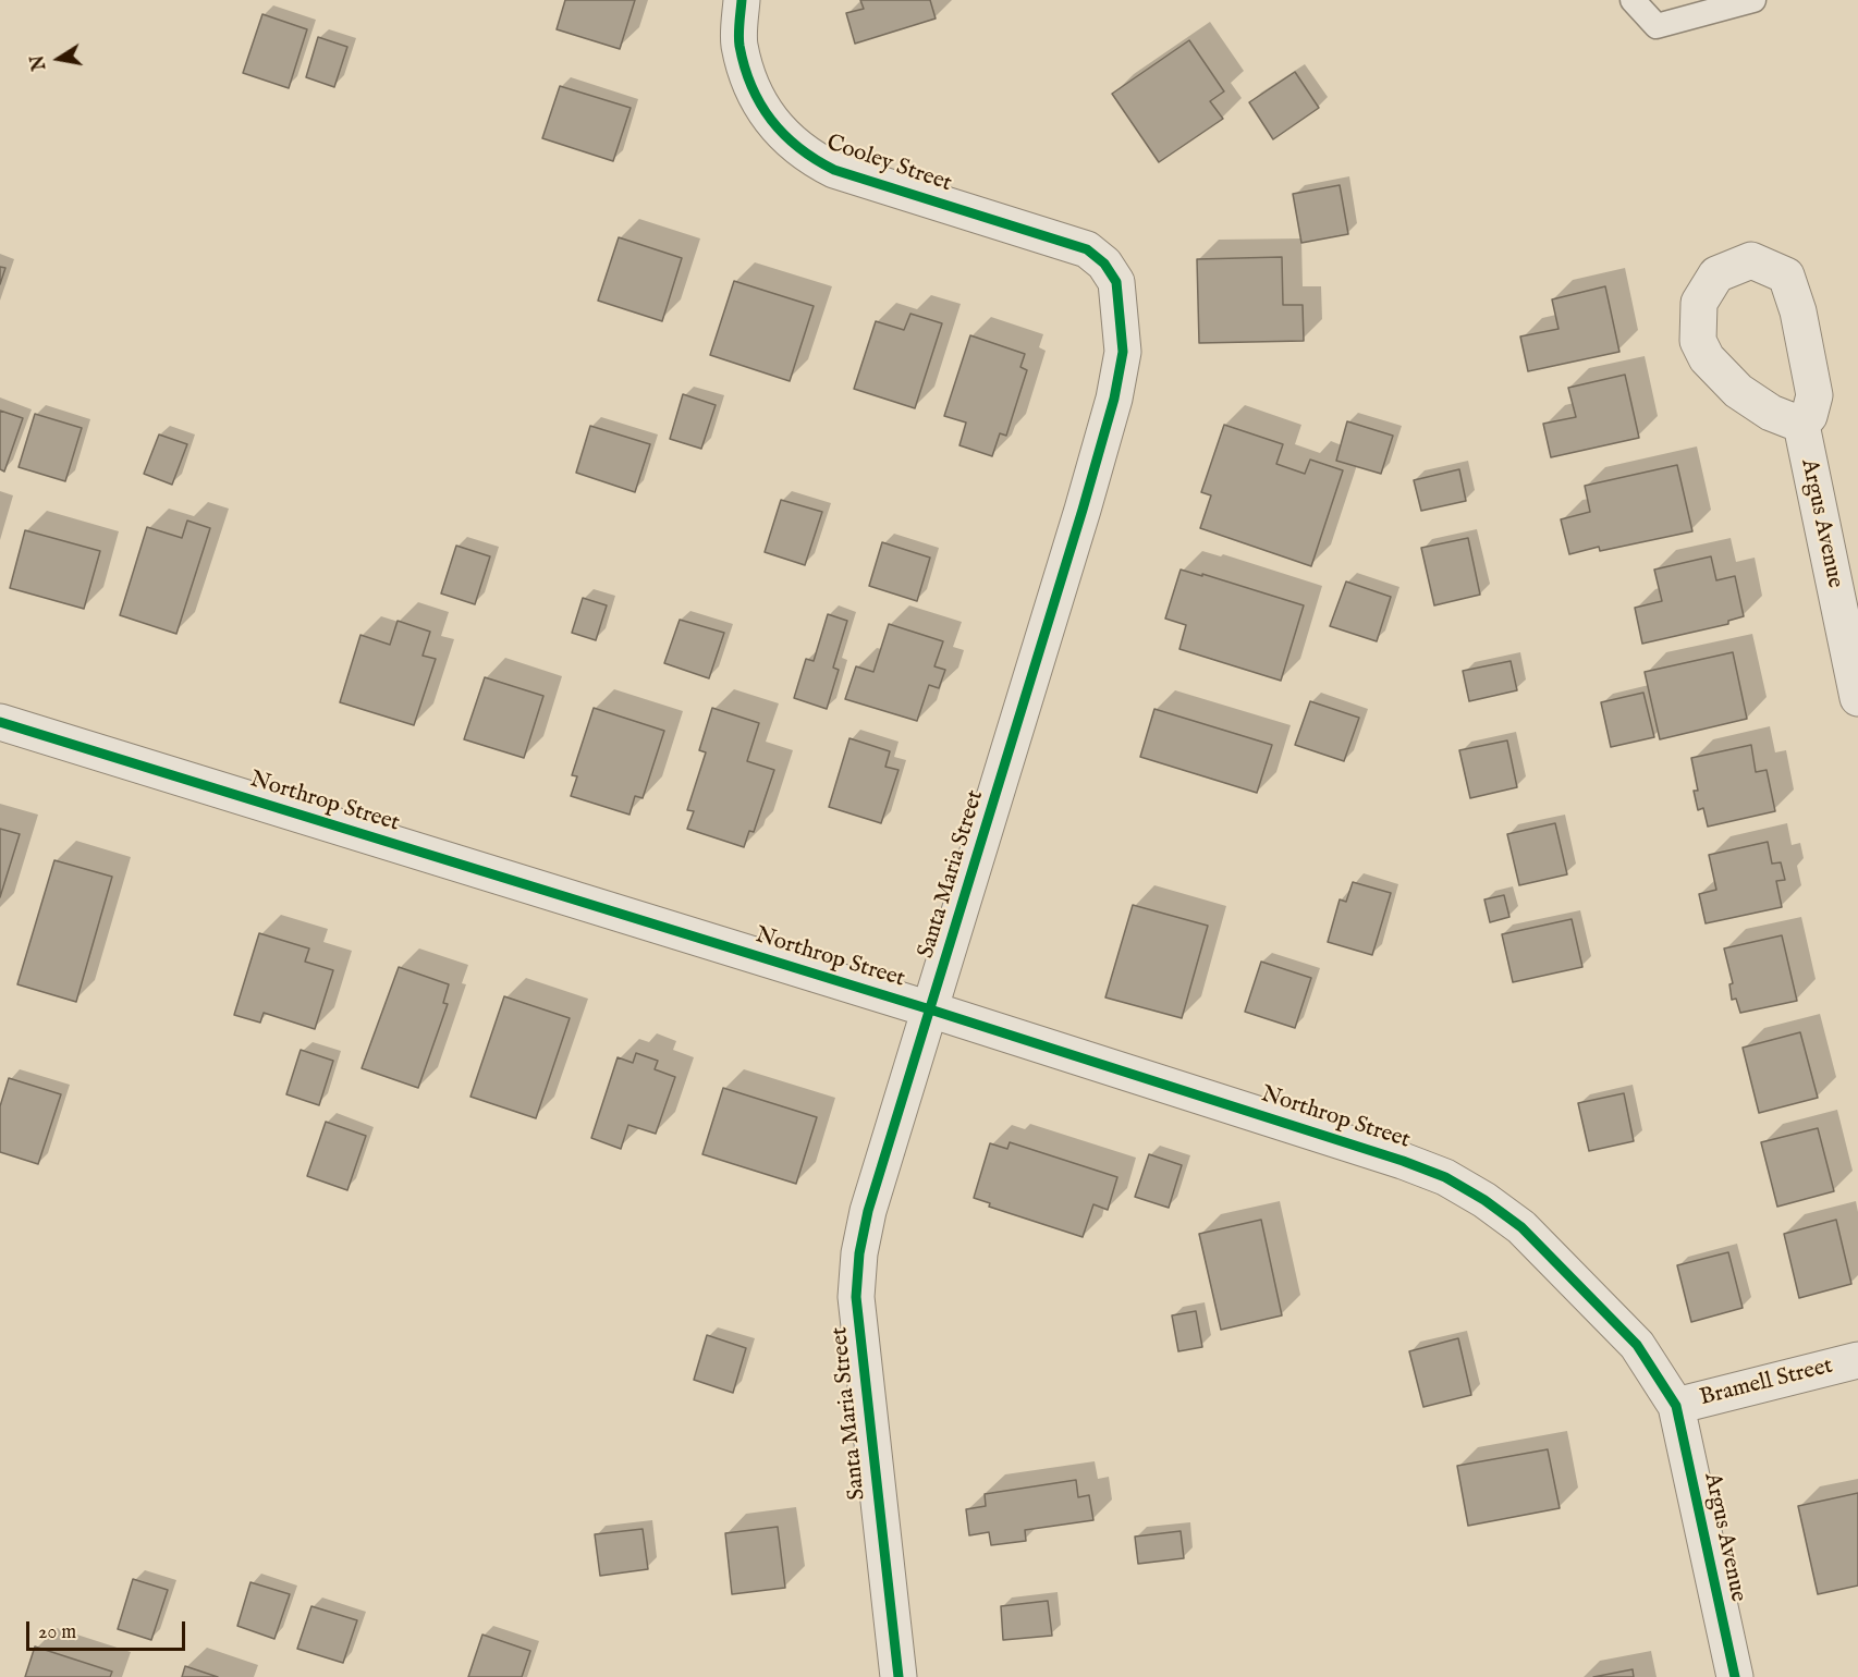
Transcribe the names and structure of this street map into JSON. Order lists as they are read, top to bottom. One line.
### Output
{"streets":{"street":["Cooley Street","Argus Avenue","Northrop Street","Santa Maria Street","Bramell Street"]},"crossings":[["Cooley Street","Santa Maria Street"],["Argus Avenue","Northrop Street"],["Argus Avenue","Bramell Street"],["Northrop Street","Santa Maria Street"],["Northrop Street","Bramell Street"]],"scale_bar":"20 m","north":"left"}
